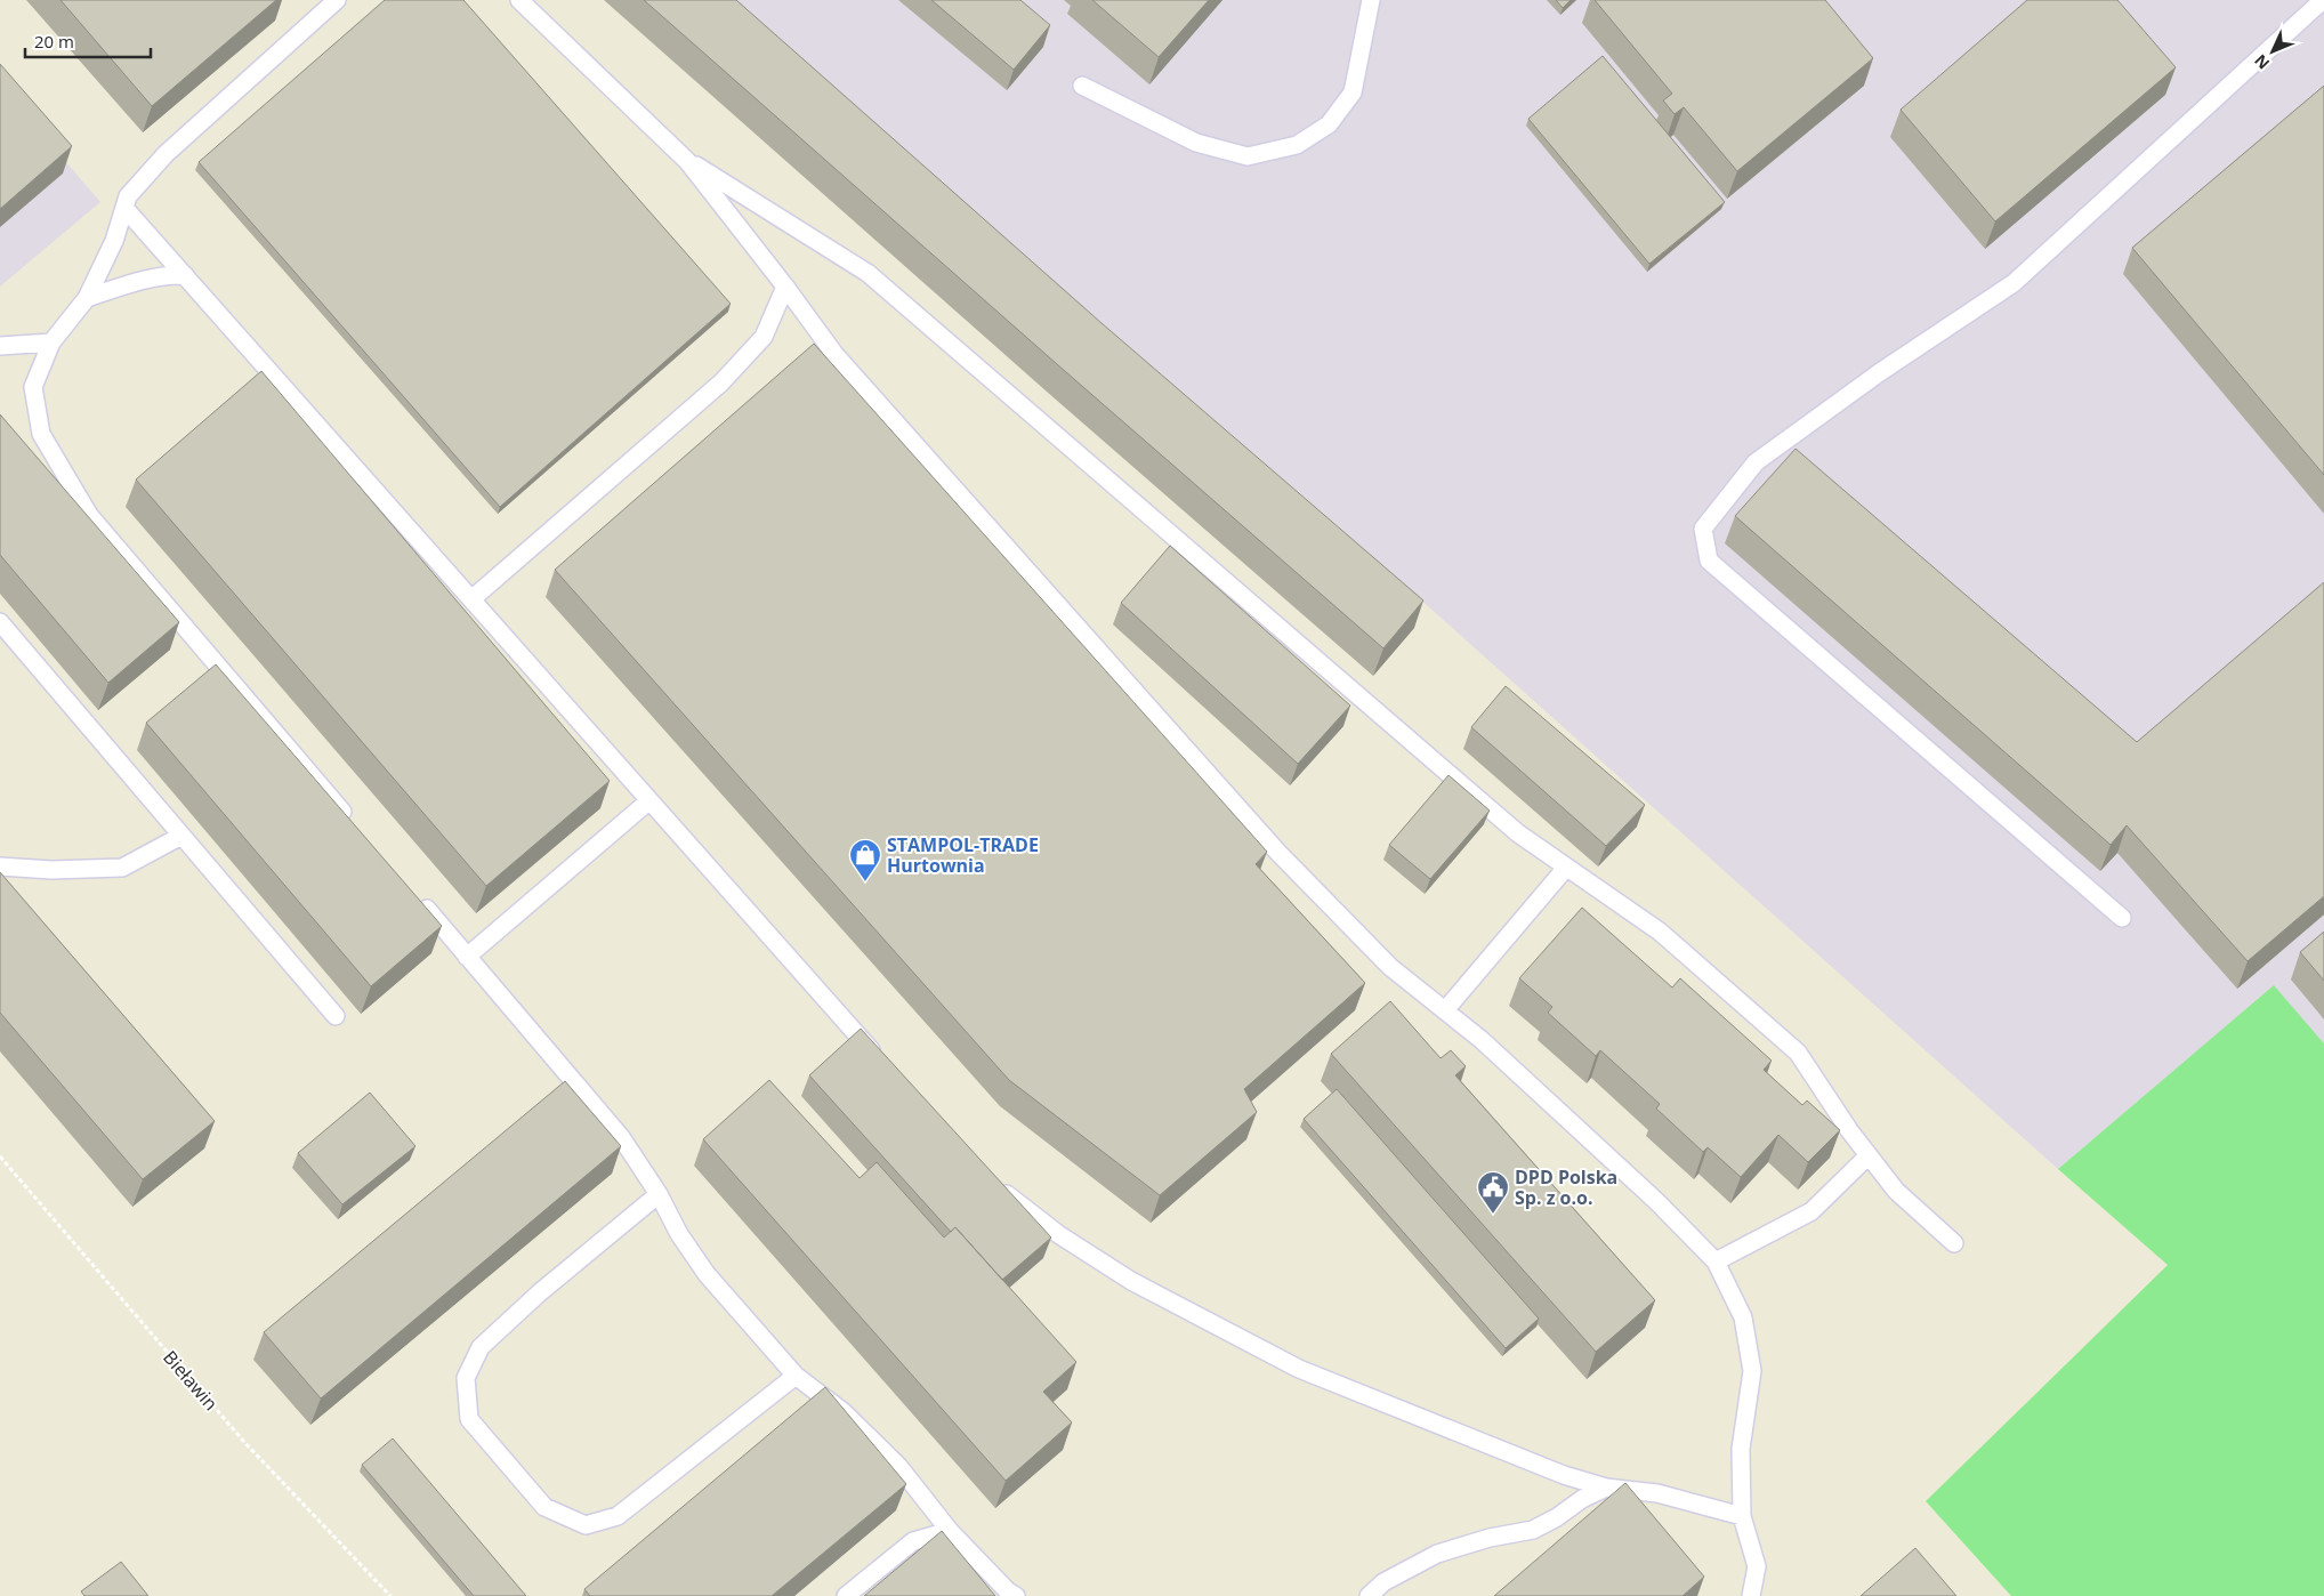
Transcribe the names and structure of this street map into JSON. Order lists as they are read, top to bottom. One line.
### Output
{"streets":{"path":["Bieławin"]},"places":{"shop":["STAMPOL-TRADE Hurtownia"],"public building":["DPD Polska Sp. z o.o."]},"scale_bar":"20 m","north":"bottom left"}
